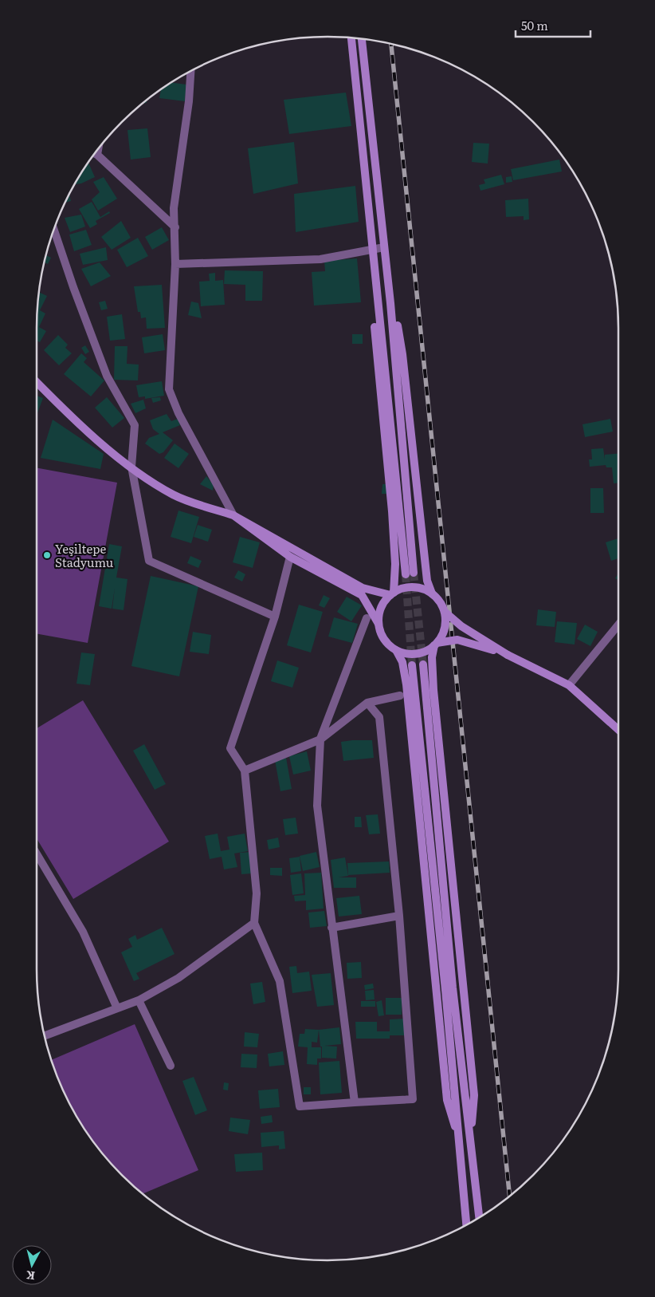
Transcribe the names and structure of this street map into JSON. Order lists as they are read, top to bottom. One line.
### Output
{"places":["Yeşiltepe Stadyumu"],"scale_bar":"50 m","north":"bottom"}
